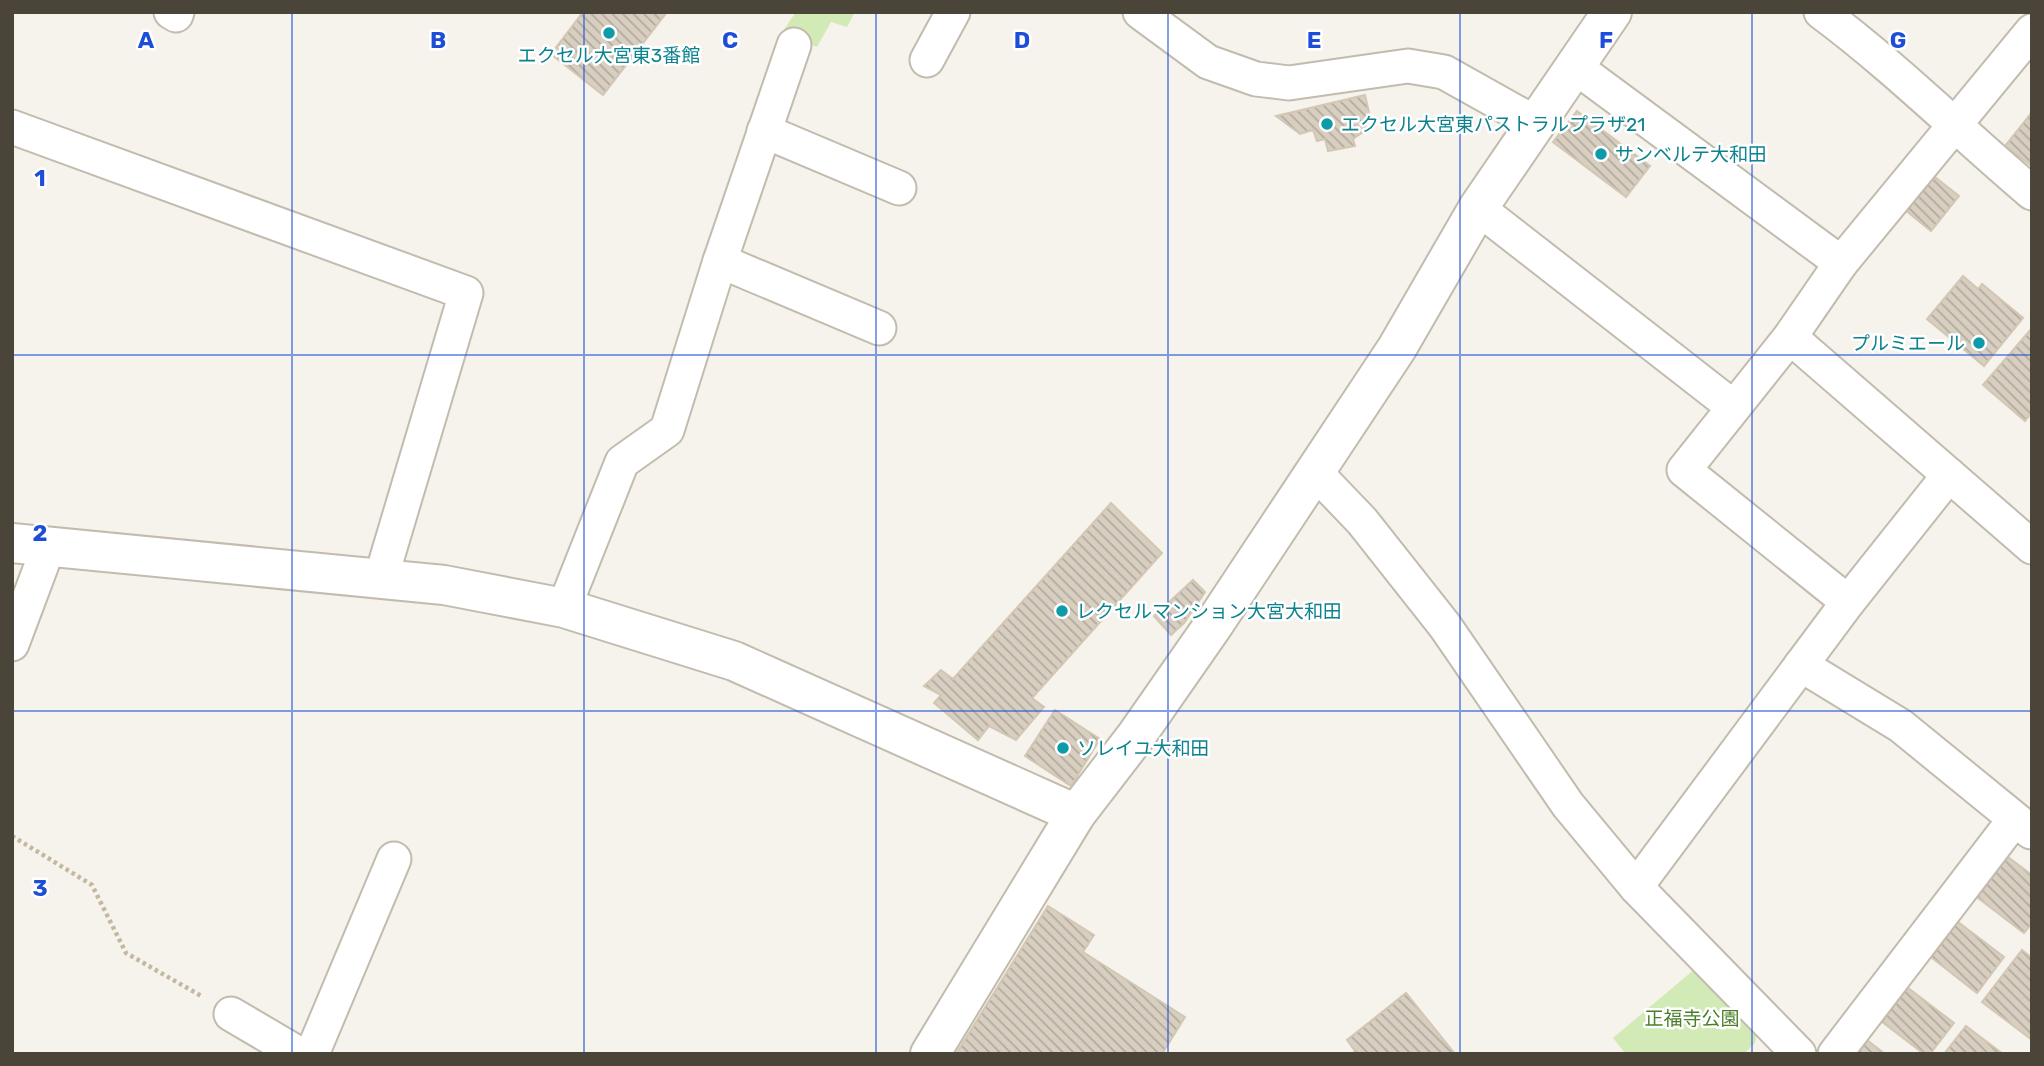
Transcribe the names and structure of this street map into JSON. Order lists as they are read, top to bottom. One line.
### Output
{"parks":["正福寺公園"],"places":["エクセル大宮東3番館","エクセル大宮東パストラルプラザ21","サンベルテ大和田","プルミエール","レクセルマンション大宮大和田","ソレイユ大和田"],"grid":{"columns":["A","B","C","D","E","F","G"],"rows":["1","2","3"]}}
